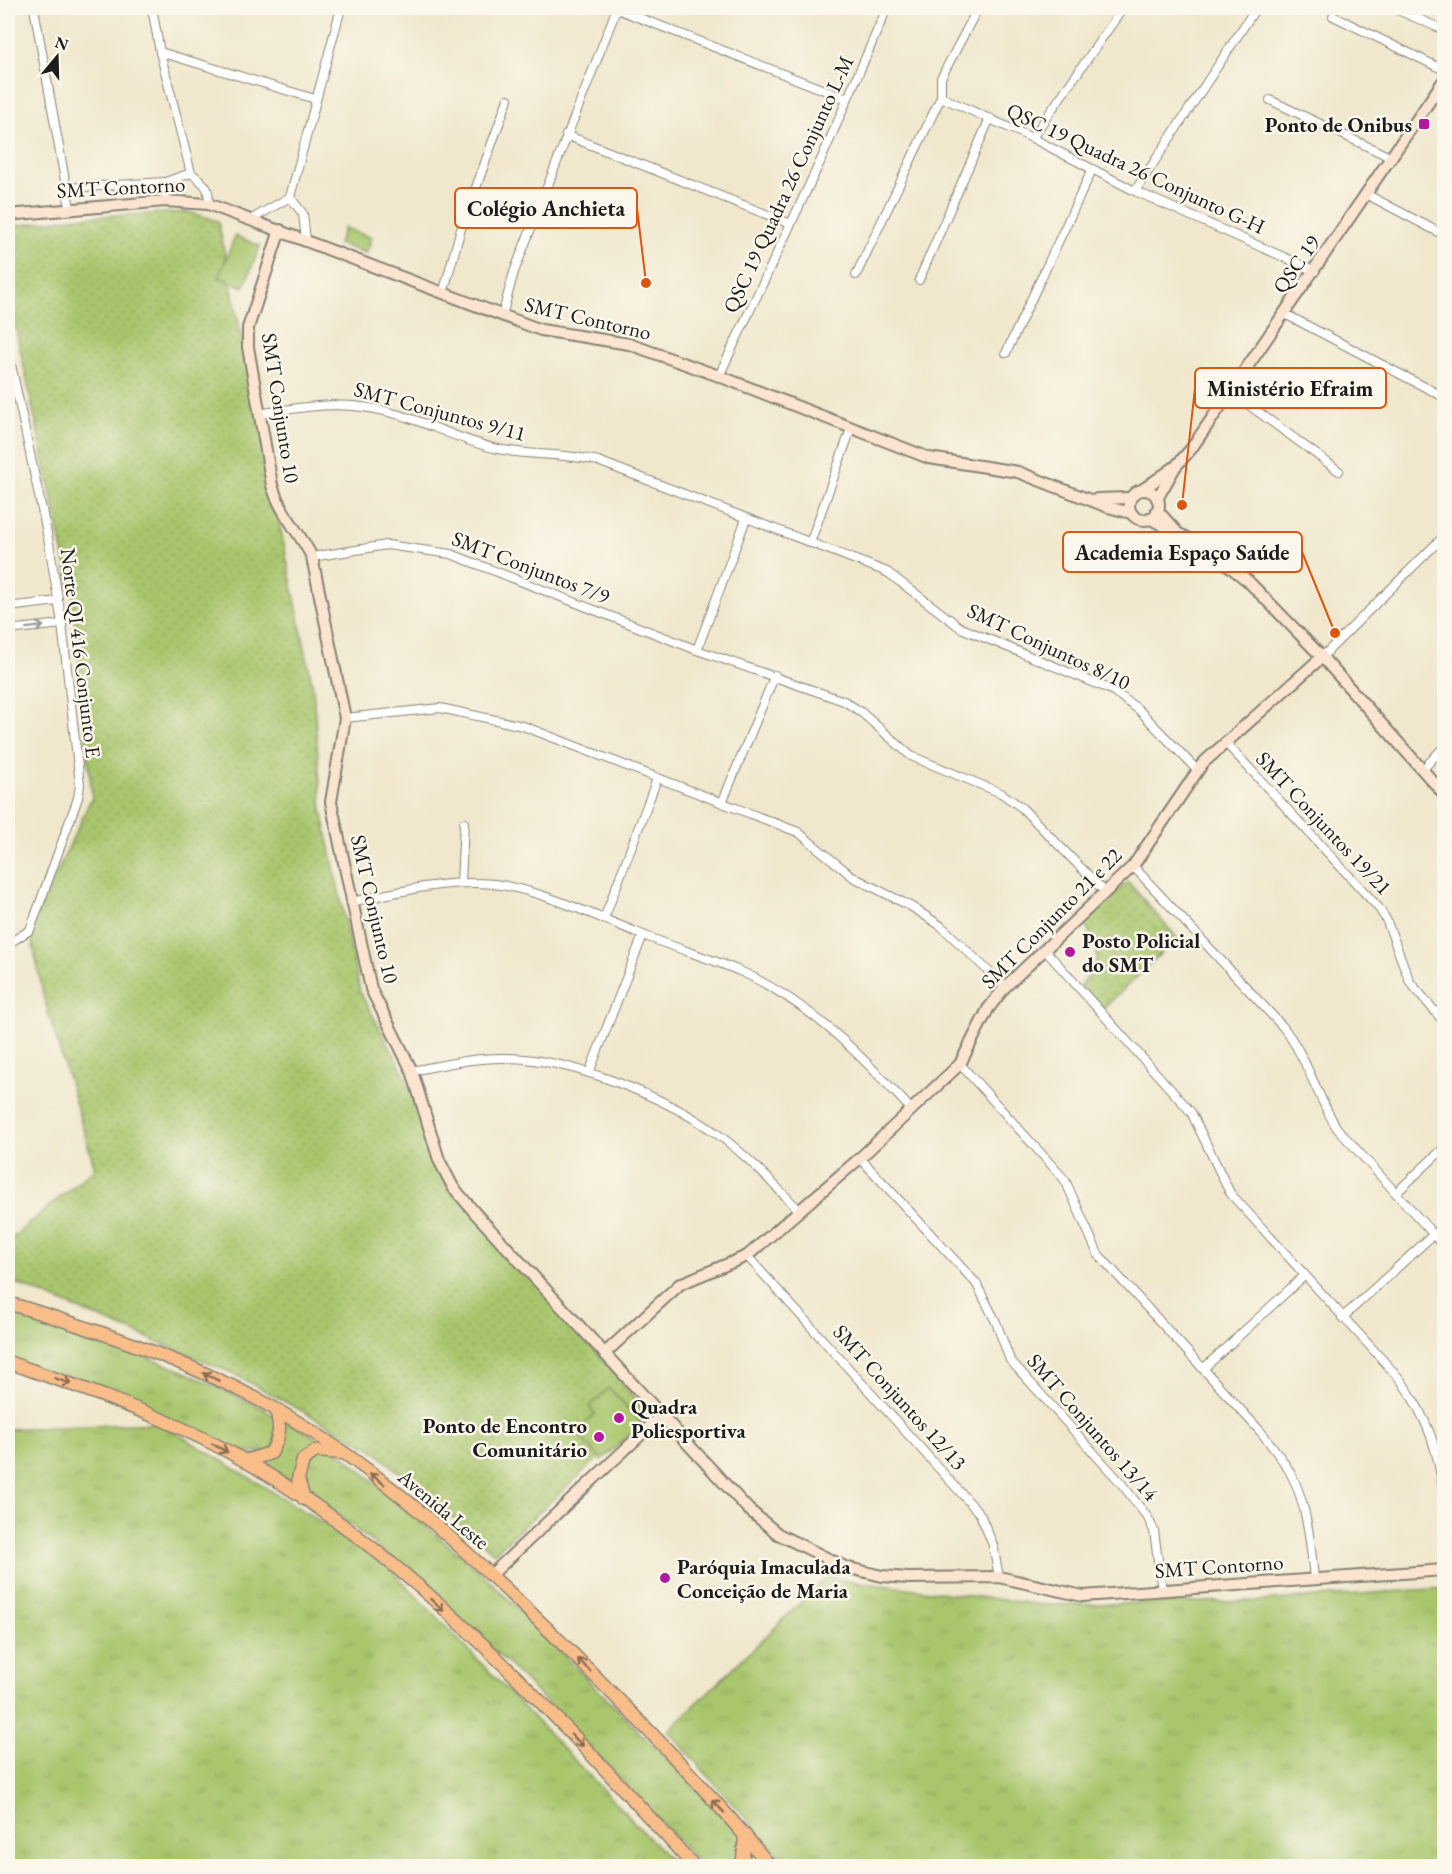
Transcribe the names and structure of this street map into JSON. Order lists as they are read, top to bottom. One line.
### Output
{"streets":{"main road":["Avenida Leste"],"street":["QSC 19 Quadra 26 Conjunto G-H","QSC 19 Quadra 26 Conjunto L-M","SMT Contorno","QSC 19","SMT Conjunto 10","SMT Conjuntos 9/11","SMT Conjuntos 7/9","SMT Conjuntos 8/10","Norte QI 416 Conjunto E","SMT Conjuntos 19/21","SMT Conjunto 21 e 22","SMT Conjuntos 12/13","SMT Conjuntos 13/14"]},"crossings":[["QSC 19 Quadra 26 Conjunto G-H","QSC 19"],["QSC 19 Quadra 26 Conjunto L-M","SMT Contorno"],["SMT Contorno","QSC 19"],["SMT Contorno","SMT Conjunto 10"],["SMT Contorno","SMT Conjuntos 12/13"],["SMT Contorno","SMT Conjuntos 13/14"],["SMT Conjunto 10","SMT Conjuntos 9/11"],["SMT Conjunto 10","SMT Conjuntos 7/9"],["SMT Conjunto 10","SMT Conjunto 21 e 22"],["SMT Conjunto 10","SMT Conjuntos 12/13"],["SMT Conjuntos 9/11","SMT Conjuntos 8/10"],["SMT Conjuntos 7/9","SMT Conjunto 21 e 22"],["SMT Conjuntos 8/10","SMT Conjunto 21 e 22"],["SMT Conjuntos 19/21","SMT Conjunto 21 e 22"],["SMT Conjunto 21 e 22","SMT Conjuntos 12/13"],["SMT Conjunto 21 e 22","SMT Conjuntos 13/14"]],"places":{"transit":["Ponto de Onibus"],"other":["Colégio Anchieta","Ministério Efraim","Academia Espaço Saúde","Posto Policial do SMT","Quadra Poliesportiva","Ponto de Encontro Comunitário","Paróquia Imaculada Conceição de Maria"]},"north":"top"}
